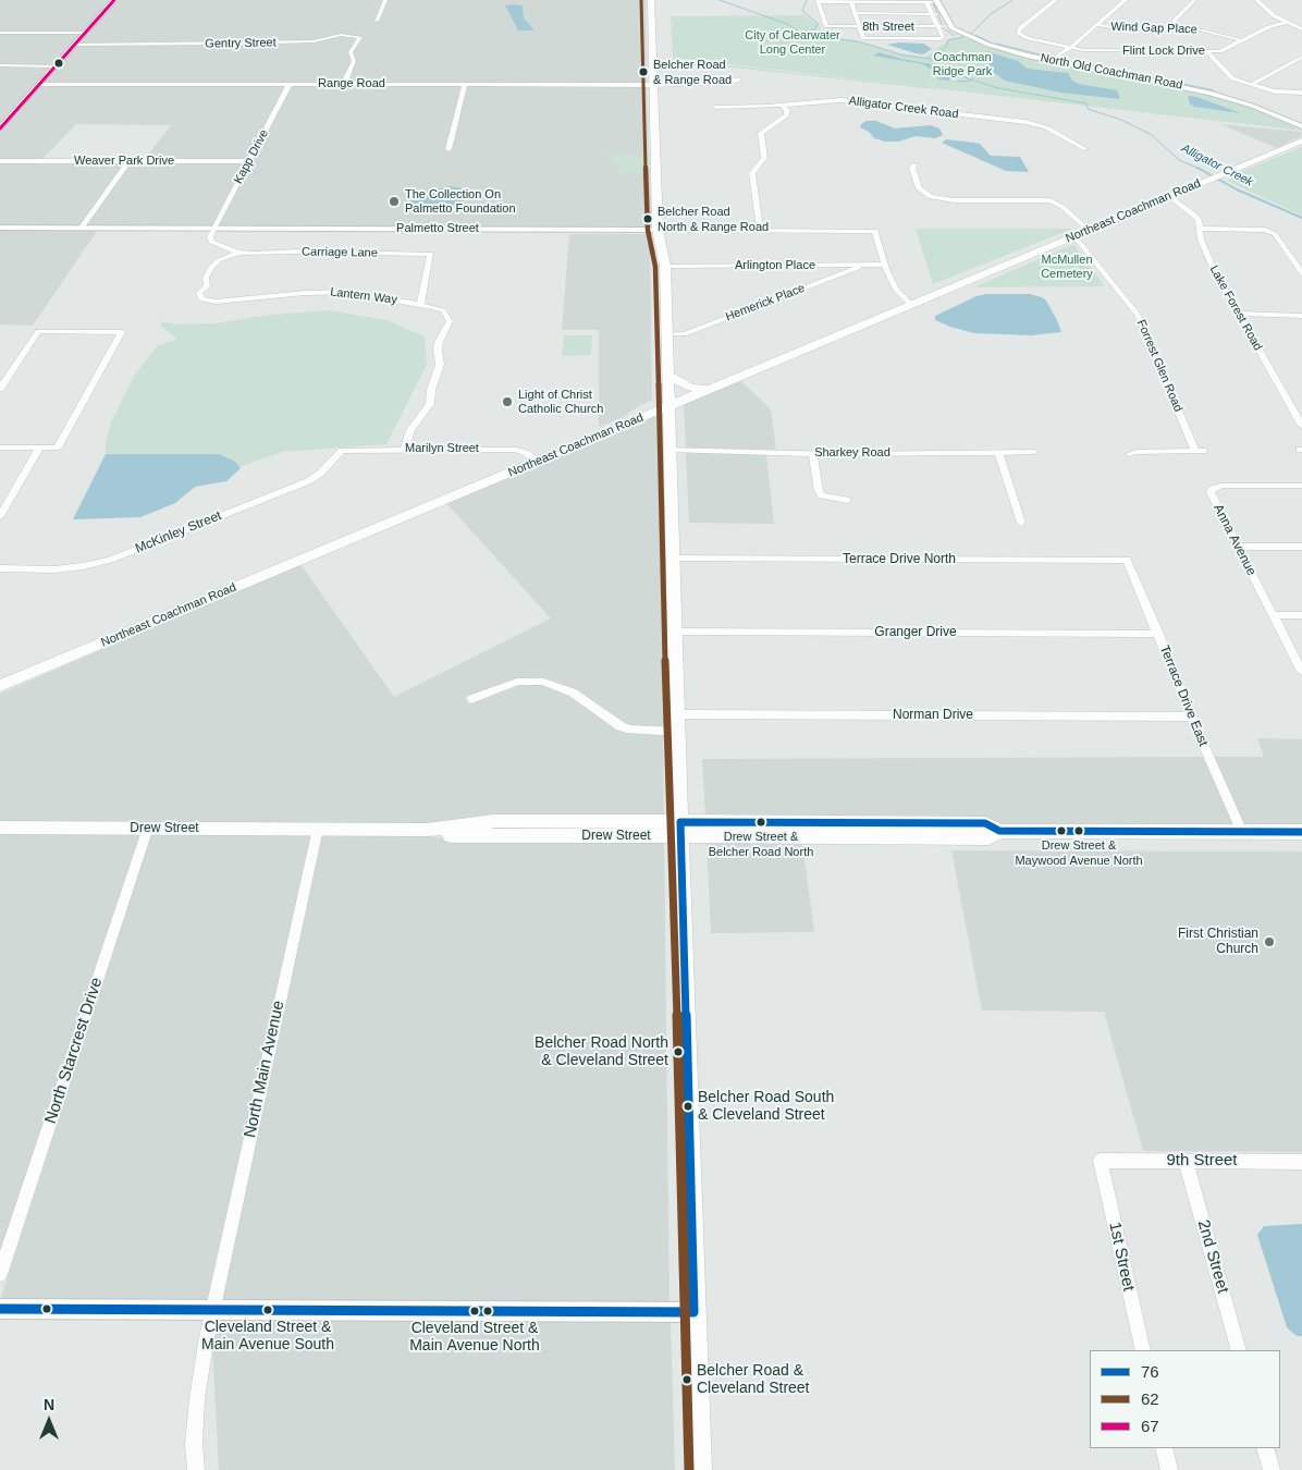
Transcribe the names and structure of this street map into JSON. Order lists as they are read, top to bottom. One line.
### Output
{"streets":{"main road":["Northeast Coachman Road","Drew Street"],"street":["8th Street","Wind Gap Place","Gentry Street","Flint Lock Drive","North Old Coachman Road","Range Road","Alligator Creek Road","Kapp Drive","Weaver Park Drive","Palmetto Street","Carriage Lane","Arlington Place","Lantern Way","Hemerick Place","Lake Forest Road","Forrest Glen Road","Marilyn Street","Sharkey Road","McKinley Street","Anna Avenue","Terrace Drive North","Granger Drive","Terrace Drive East","Norman Drive","North Starcrest Drive","North Main Avenue","9th Street","1st Street","2nd Street"]},"crossings":[["8th Street","North Old Coachman Road"],["Wind Gap Place","Flint Lock Drive"],["Range Road","Kapp Drive"],["Kapp Drive","Weaver Park Drive"],["Kapp Drive","Palmetto Street"],["Kapp Drive","Carriage Lane"],["Northeast Coachman Road","Lake Forest Road"],["Northeast Coachman Road","Forrest Glen Road"],["Northeast Coachman Road","Marilyn Street"],["Palmetto Street","Carriage Lane"],["Palmetto Street","Arlington Place"],["Carriage Lane","Lantern Way"],["Arlington Place","Hemerick Place"],["Lantern Way","Marilyn Street"],["Marilyn Street","McKinley Street"],["Terrace Drive North","Terrace Drive East"],["Granger Drive","Terrace Drive East"],["Terrace Drive East","Norman Drive"],["Terrace Drive East","Drew Street"],["Drew Street","North Starcrest Drive"],["Drew Street","North Main Avenue"],["9th Street","1st Street"],["9th Street","2nd Street"]],"water":["Alligator Creek"],"parks":["City of Clearwater Long Center","Coachman Ridge Park","McMullen Cemetery"],"places":["Belcher Road & Range Road","The Collection On Palmetto Foundation","Belcher Road North & Range Road","Light of Christ Catholic Church","Drew Street & Belcher Road North","Drew Street & Maywood Avenue North","First Christian Church","Belcher Road North & Cleveland Street","Belcher Road South & Cleveland Street","Cleveland Street & Main Avenue South","Cleveland Street & Main Avenue North","Belcher Road & Cleveland Street"],"lines":["transit line 62","transit line 67","transit line 76"],"legend":["76","62","67"],"north":"top"}
